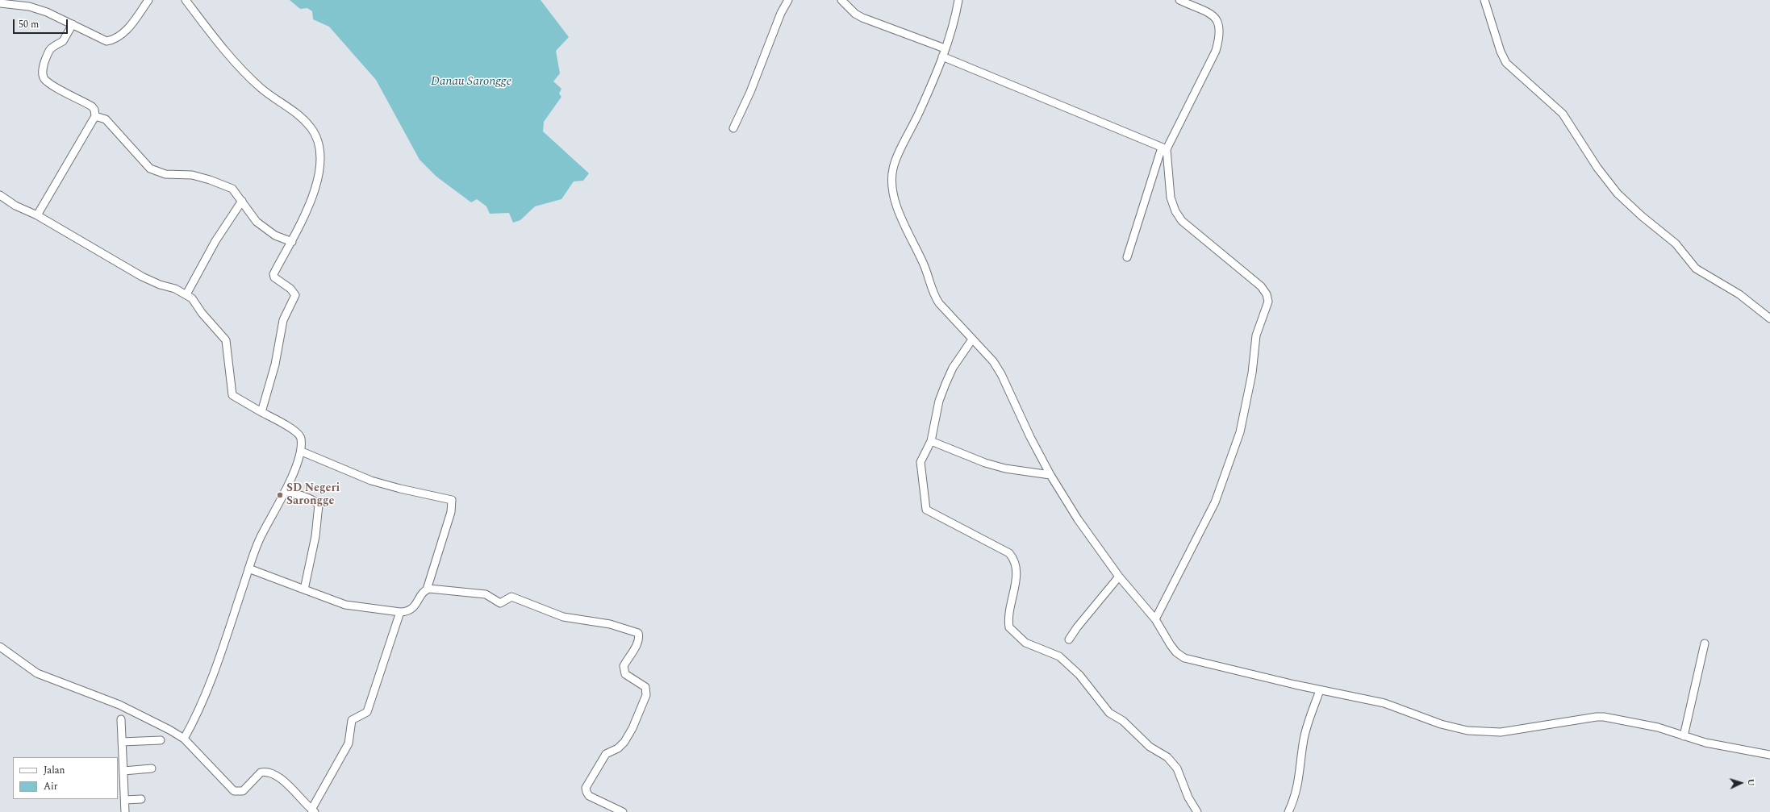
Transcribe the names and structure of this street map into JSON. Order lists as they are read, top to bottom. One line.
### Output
{"water":["Danau Sarongge"],"places":["SD Negeri Sarongge"],"legend":["Jalan","Air"],"scale_bar":"50 m","north":"right"}
